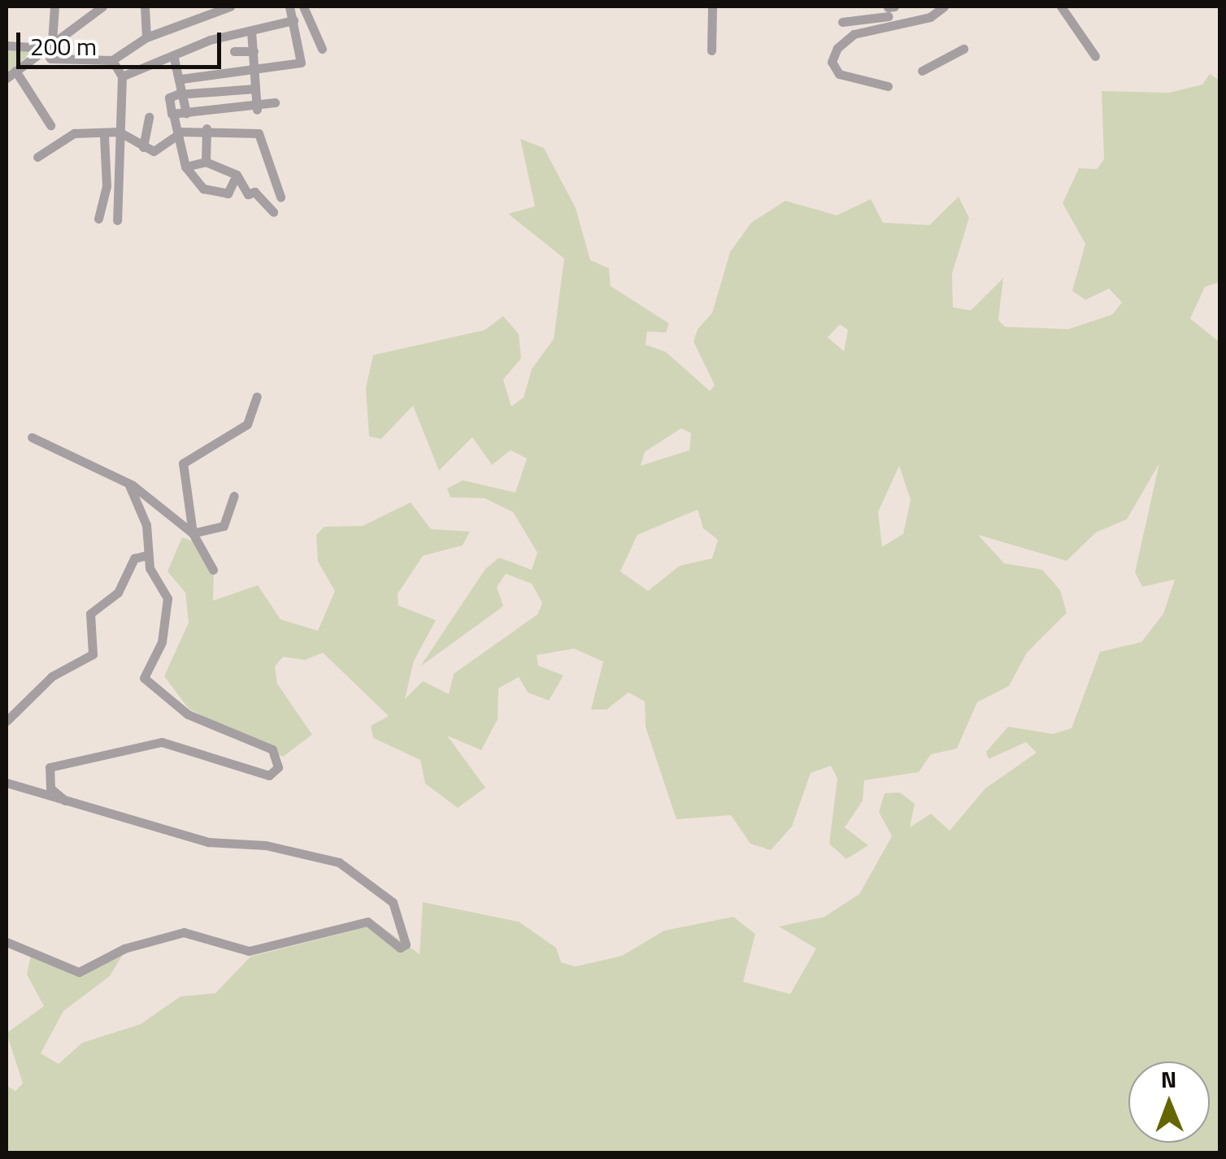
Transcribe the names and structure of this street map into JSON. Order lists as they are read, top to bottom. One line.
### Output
{"scale_bar":"200 m","north":"top"}
